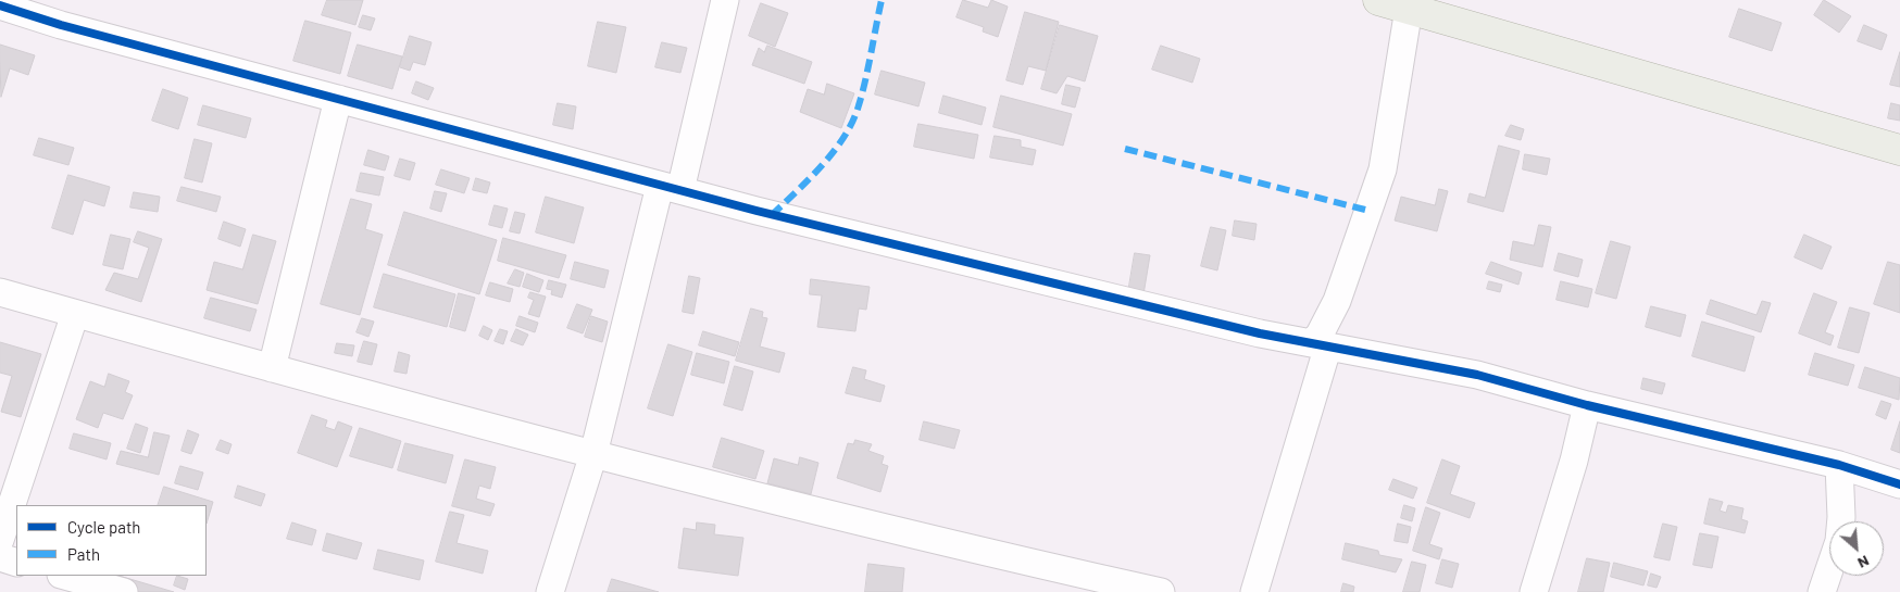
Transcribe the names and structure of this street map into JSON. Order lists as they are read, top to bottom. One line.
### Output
{"legend":["Cycle path","Path"],"north":"bottom right"}
